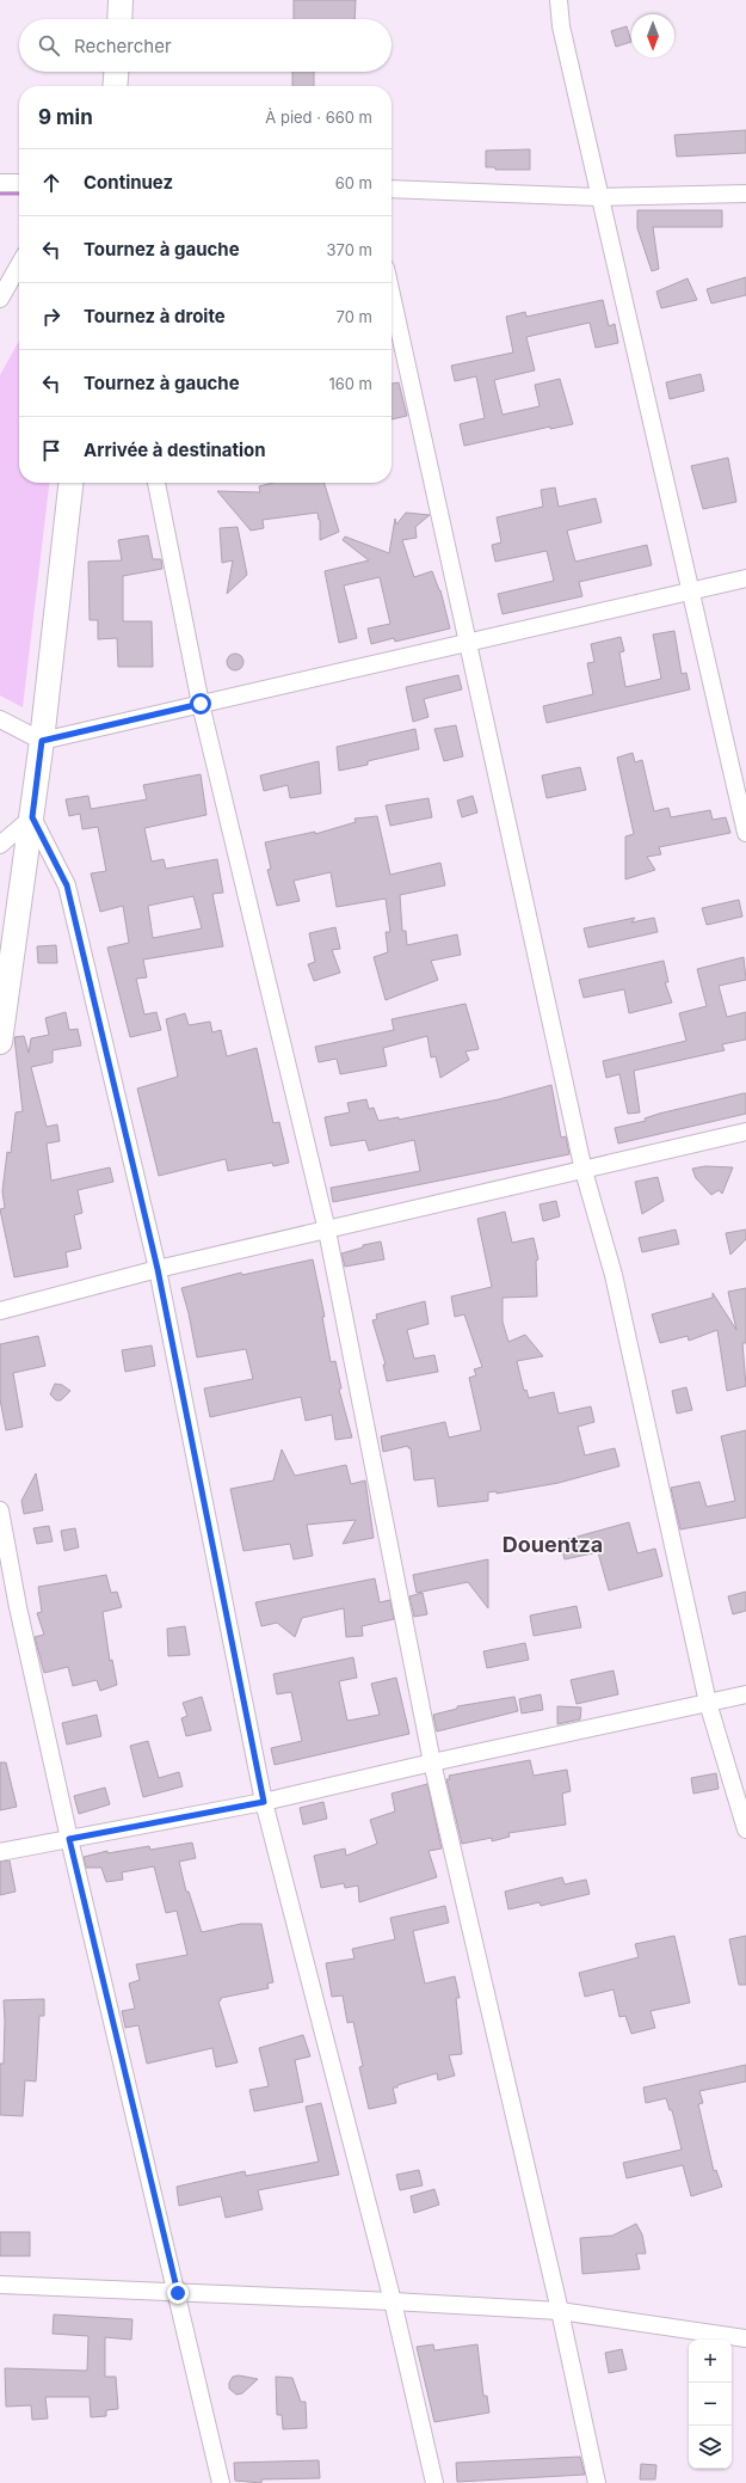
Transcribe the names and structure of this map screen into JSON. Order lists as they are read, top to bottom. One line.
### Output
{"districts":["Douentza"],"north":"bottom","page":{"search":"Rechercher","heading":["9 min","À pied · 660 m"],"list":[["Continuez","60 m"],["Tournez à gauche","370 m"],["Tournez à droite","70 m"],["Tournez à gauche","160 m"],"Arrivée à destination"],"map_buttons":["+","−"]}}
